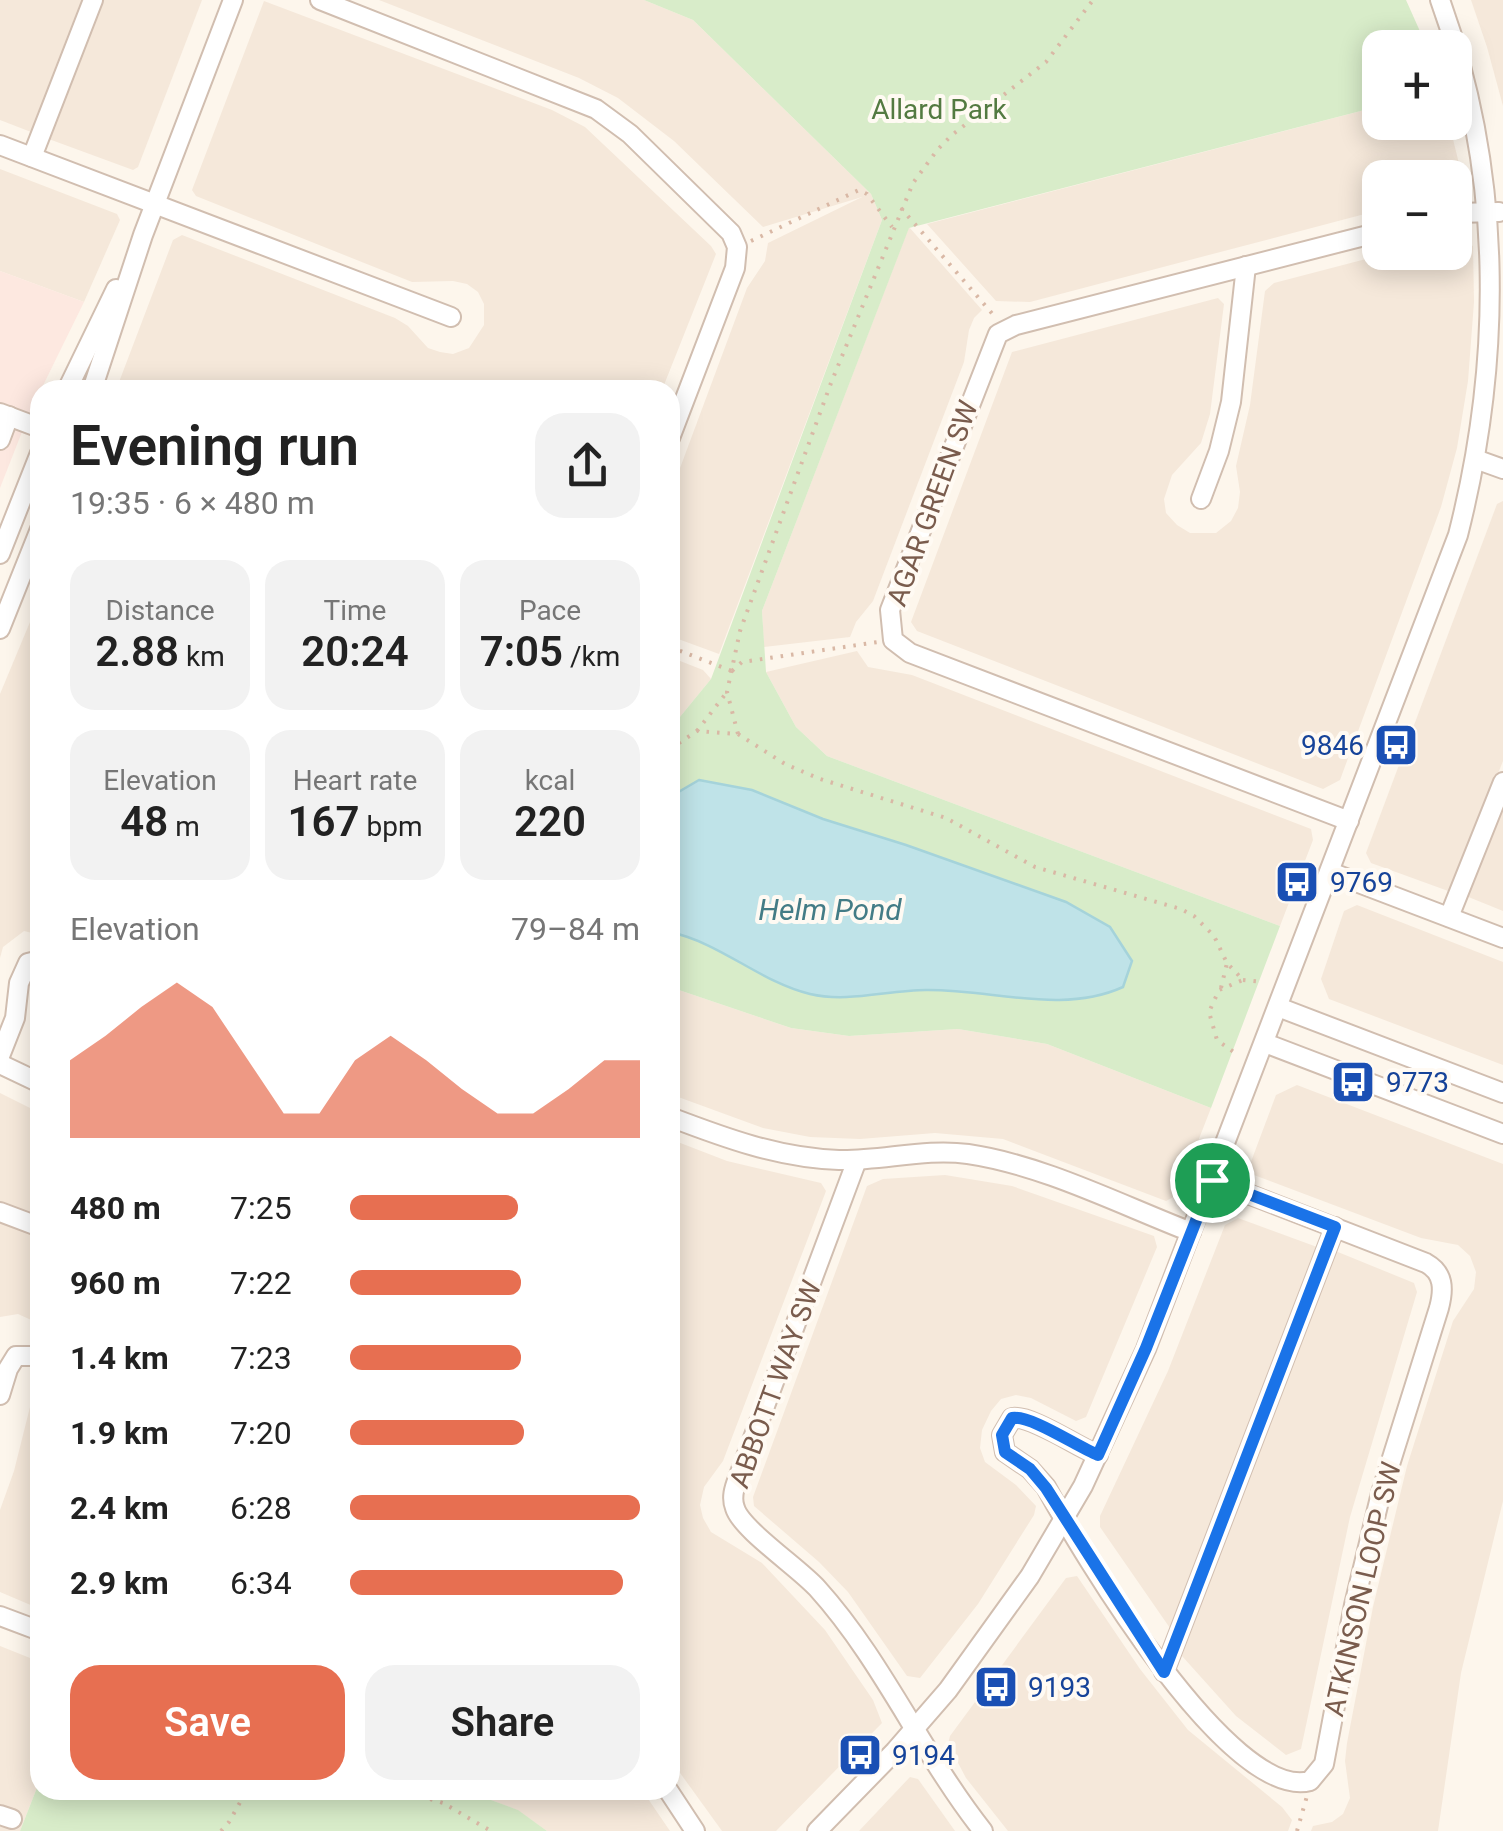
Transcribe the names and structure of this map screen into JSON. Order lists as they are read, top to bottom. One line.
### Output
{"streets":{"street":["AGAR GREEN SW","ABBOTT WAY SW","ATKINSON LOOP SW"]},"water":["Helm Pond"],"parks":["Allard Park"],"places":{"bus stop":["9846","9769","9773","9193","9194"]},"page":{"map_buttons":["+","−"],"heading":["Evening run","19:35 · 6 × 480 m"],"stats":[["Distance","2.88 km"],["Time","20:24"],["Pace","7:05 /km"],["Elevation","48 m"],["Heart rate","167 bpm"],["kcal","220"]],"chart":["Elevation","79–84 m"],"list":[{"name":"480 m","note":"7:25"},{"name":"960 m","note":"7:22"},{"name":"1.4 km","note":"7:23"},{"name":"1.9 km","note":"7:20"},{"name":"2.4 km","note":"6:28"},{"name":"2.9 km","note":"6:34"}],"buttons":["Save","Share"]}}
